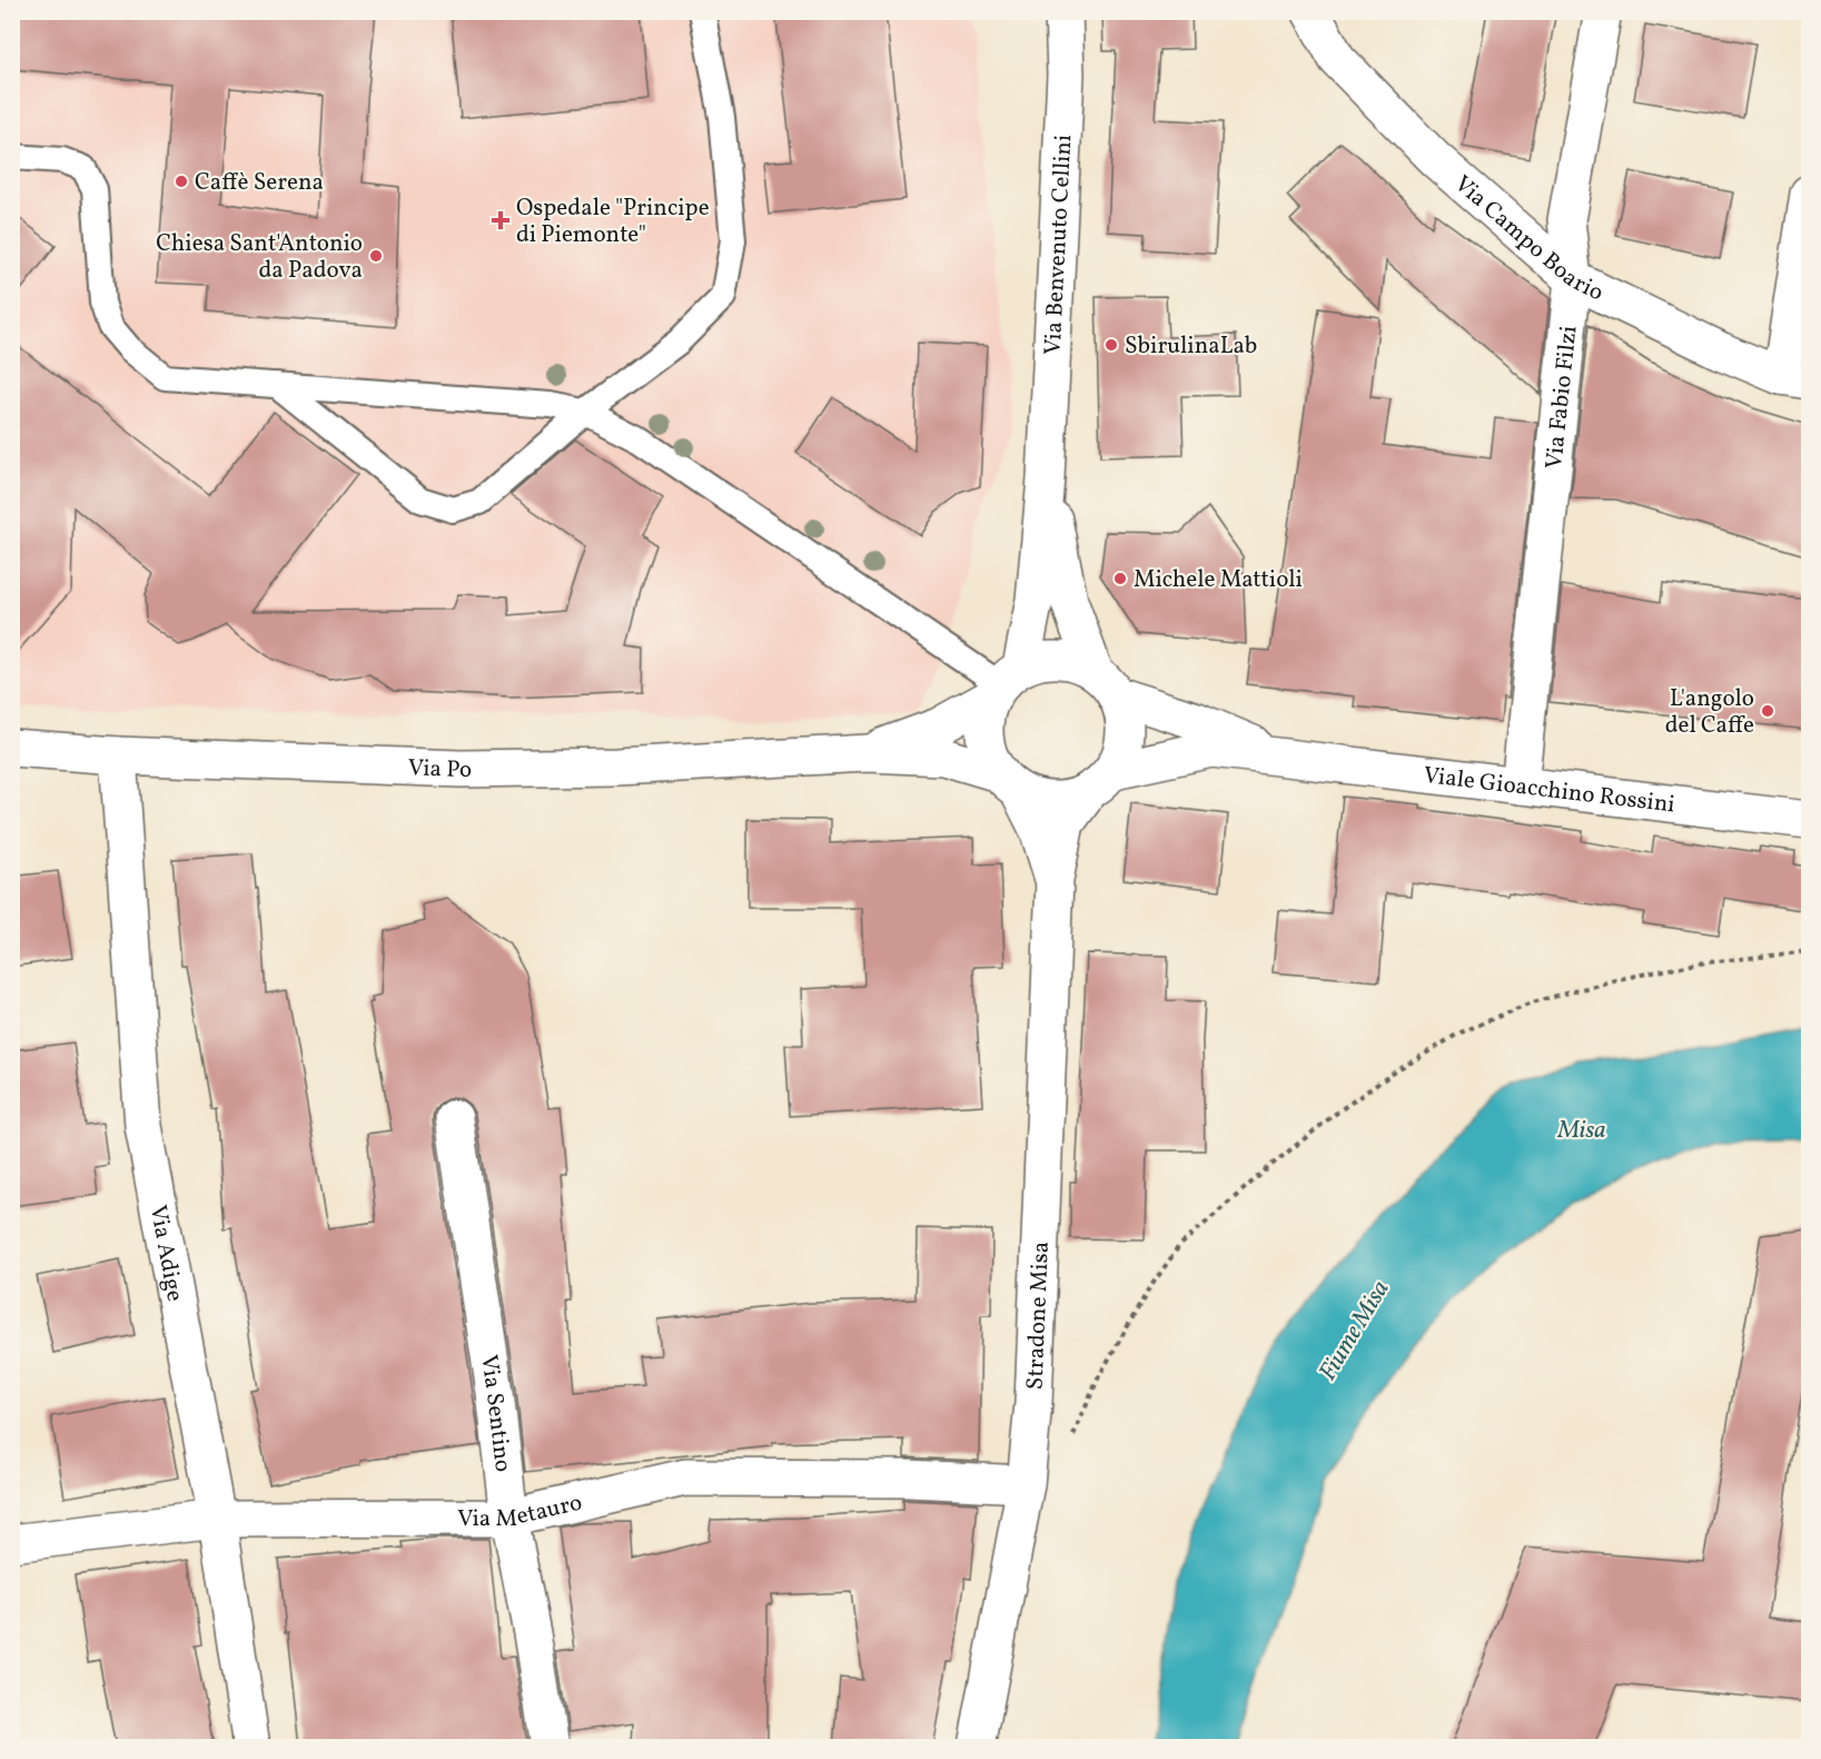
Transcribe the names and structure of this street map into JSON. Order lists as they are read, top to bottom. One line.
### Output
{"streets":{"street":["Via Campo Boario","Via Benvenuto Cellini","Via Fabio Filzi","Via Po","Viale Gioacchino Rossini","Via Adige","Stradone Misa","Via Sentino","Via Metauro"]},"crossings":[["Via Campo Boario","Via Fabio Filzi"],["Via Benvenuto Cellini","Via Po"],["Via Benvenuto Cellini","Viale Gioacchino Rossini"],["Via Benvenuto Cellini","Stradone Misa"],["Via Fabio Filzi","Viale Gioacchino Rossini"],["Via Po","Viale Gioacchino Rossini"],["Via Po","Via Adige"],["Via Po","Stradone Misa"],["Viale Gioacchino Rossini","Stradone Misa"],["Via Adige","Via Metauro"],["Stradone Misa","Via Metauro"],["Via Sentino","Via Metauro"]],"water":["Misa","Fiume Misa"],"places":{"other":["Caffè Serena","Chiesa Sant'Antonio da Padova","SbirulinaLab","Michele Mattioli","L'angolo del Caffe"],"health":["Ospedale \"Principe di Piemonte\""]}}
